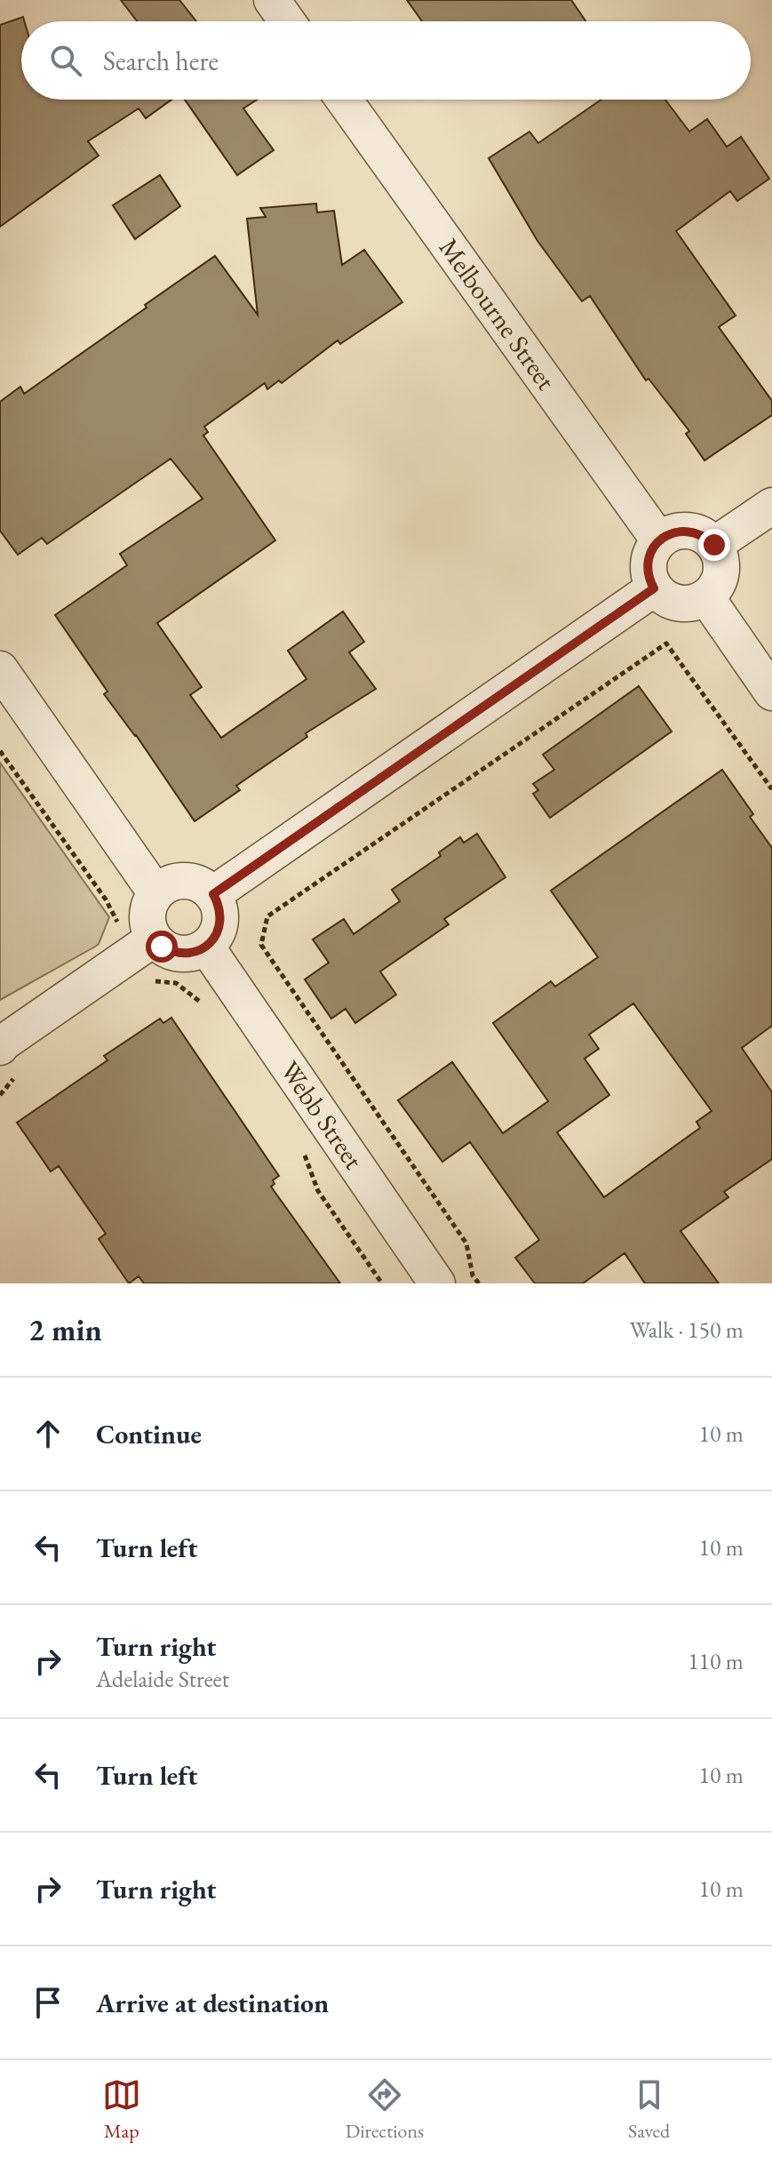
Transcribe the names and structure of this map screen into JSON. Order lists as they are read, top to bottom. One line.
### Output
{"streets":{"street":["Melbourne Street","Webb Street"]},"page":{"search":"Search here","heading":["2 min","Walk · 150 m"],"list":[["Continue","10 m"],["Turn left","10 m"],["Turn right","Adelaide Street","110 m"],["Turn left","10 m"],["Turn right","10 m"],"Arrive at destination"],"nav":["Map","Directions","Saved"]}}
